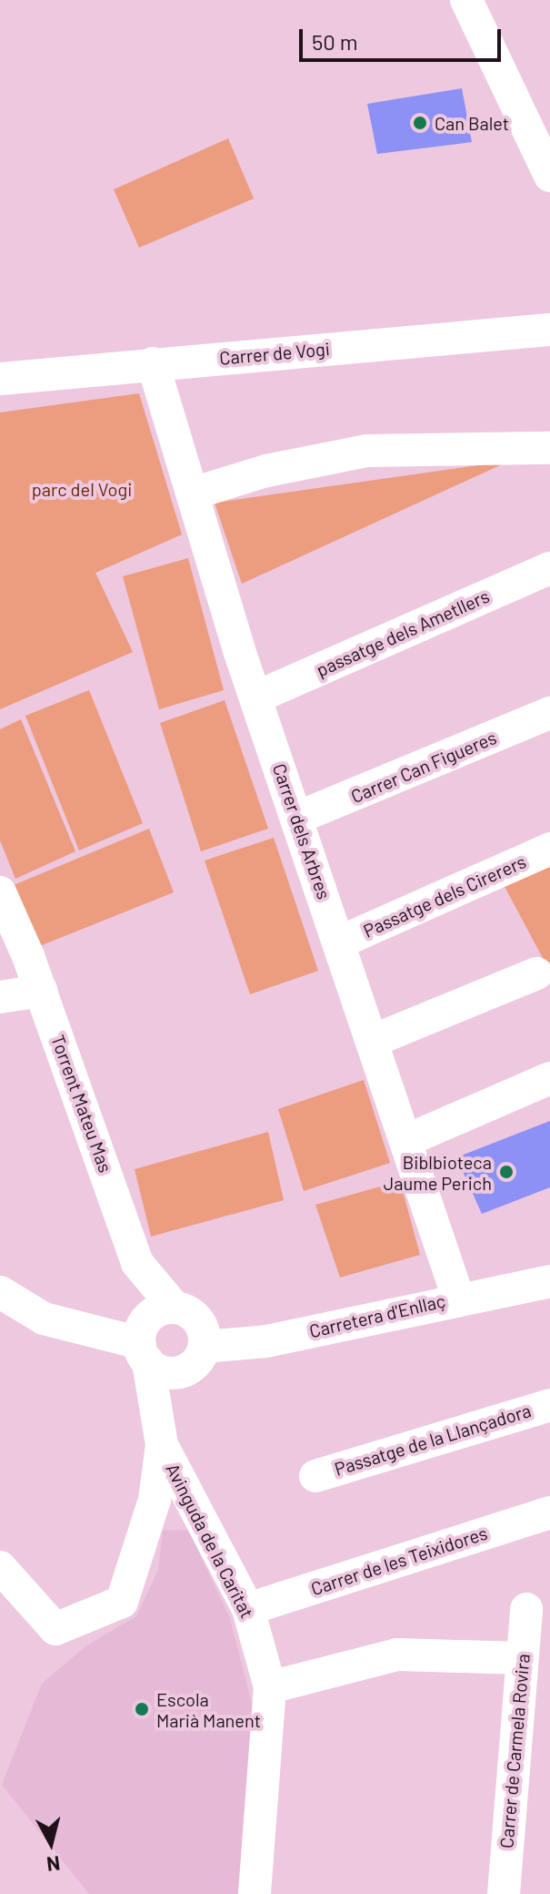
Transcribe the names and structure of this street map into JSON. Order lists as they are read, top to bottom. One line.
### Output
{"streets":{"street":["Carrer de Vogi","passatge dels Ametllers","Carrer Can Figueres","Carrer dels Arbres","Passatge dels Cirerers","Torrent Mateu Mas","Carretera d'Enllaç","Passatge de la Llançadora","Avinguda de la Caritat","Carrer de les Teixidores","Carrer de Carmela Rovira"]},"crossings":[["Carrer de Vogi","Carrer dels Arbres"],["passatge dels Ametllers","Carrer dels Arbres"],["Carrer Can Figueres","Carrer dels Arbres"],["Carrer dels Arbres","Passatge dels Cirerers"],["Carrer dels Arbres","Carretera d'Enllaç"],["Torrent Mateu Mas","Carretera d'Enllaç"],["Torrent Mateu Mas","Avinguda de la Caritat"],["Carretera d'Enllaç","Avinguda de la Caritat"],["Avinguda de la Caritat","Carrer de les Teixidores"]],"parks":["parc del Vogi"],"places":["Can Balet","Biblbioteca Jaume Perich","Escola Marià Manent"],"scale_bar":"50 m","north":"bottom"}
